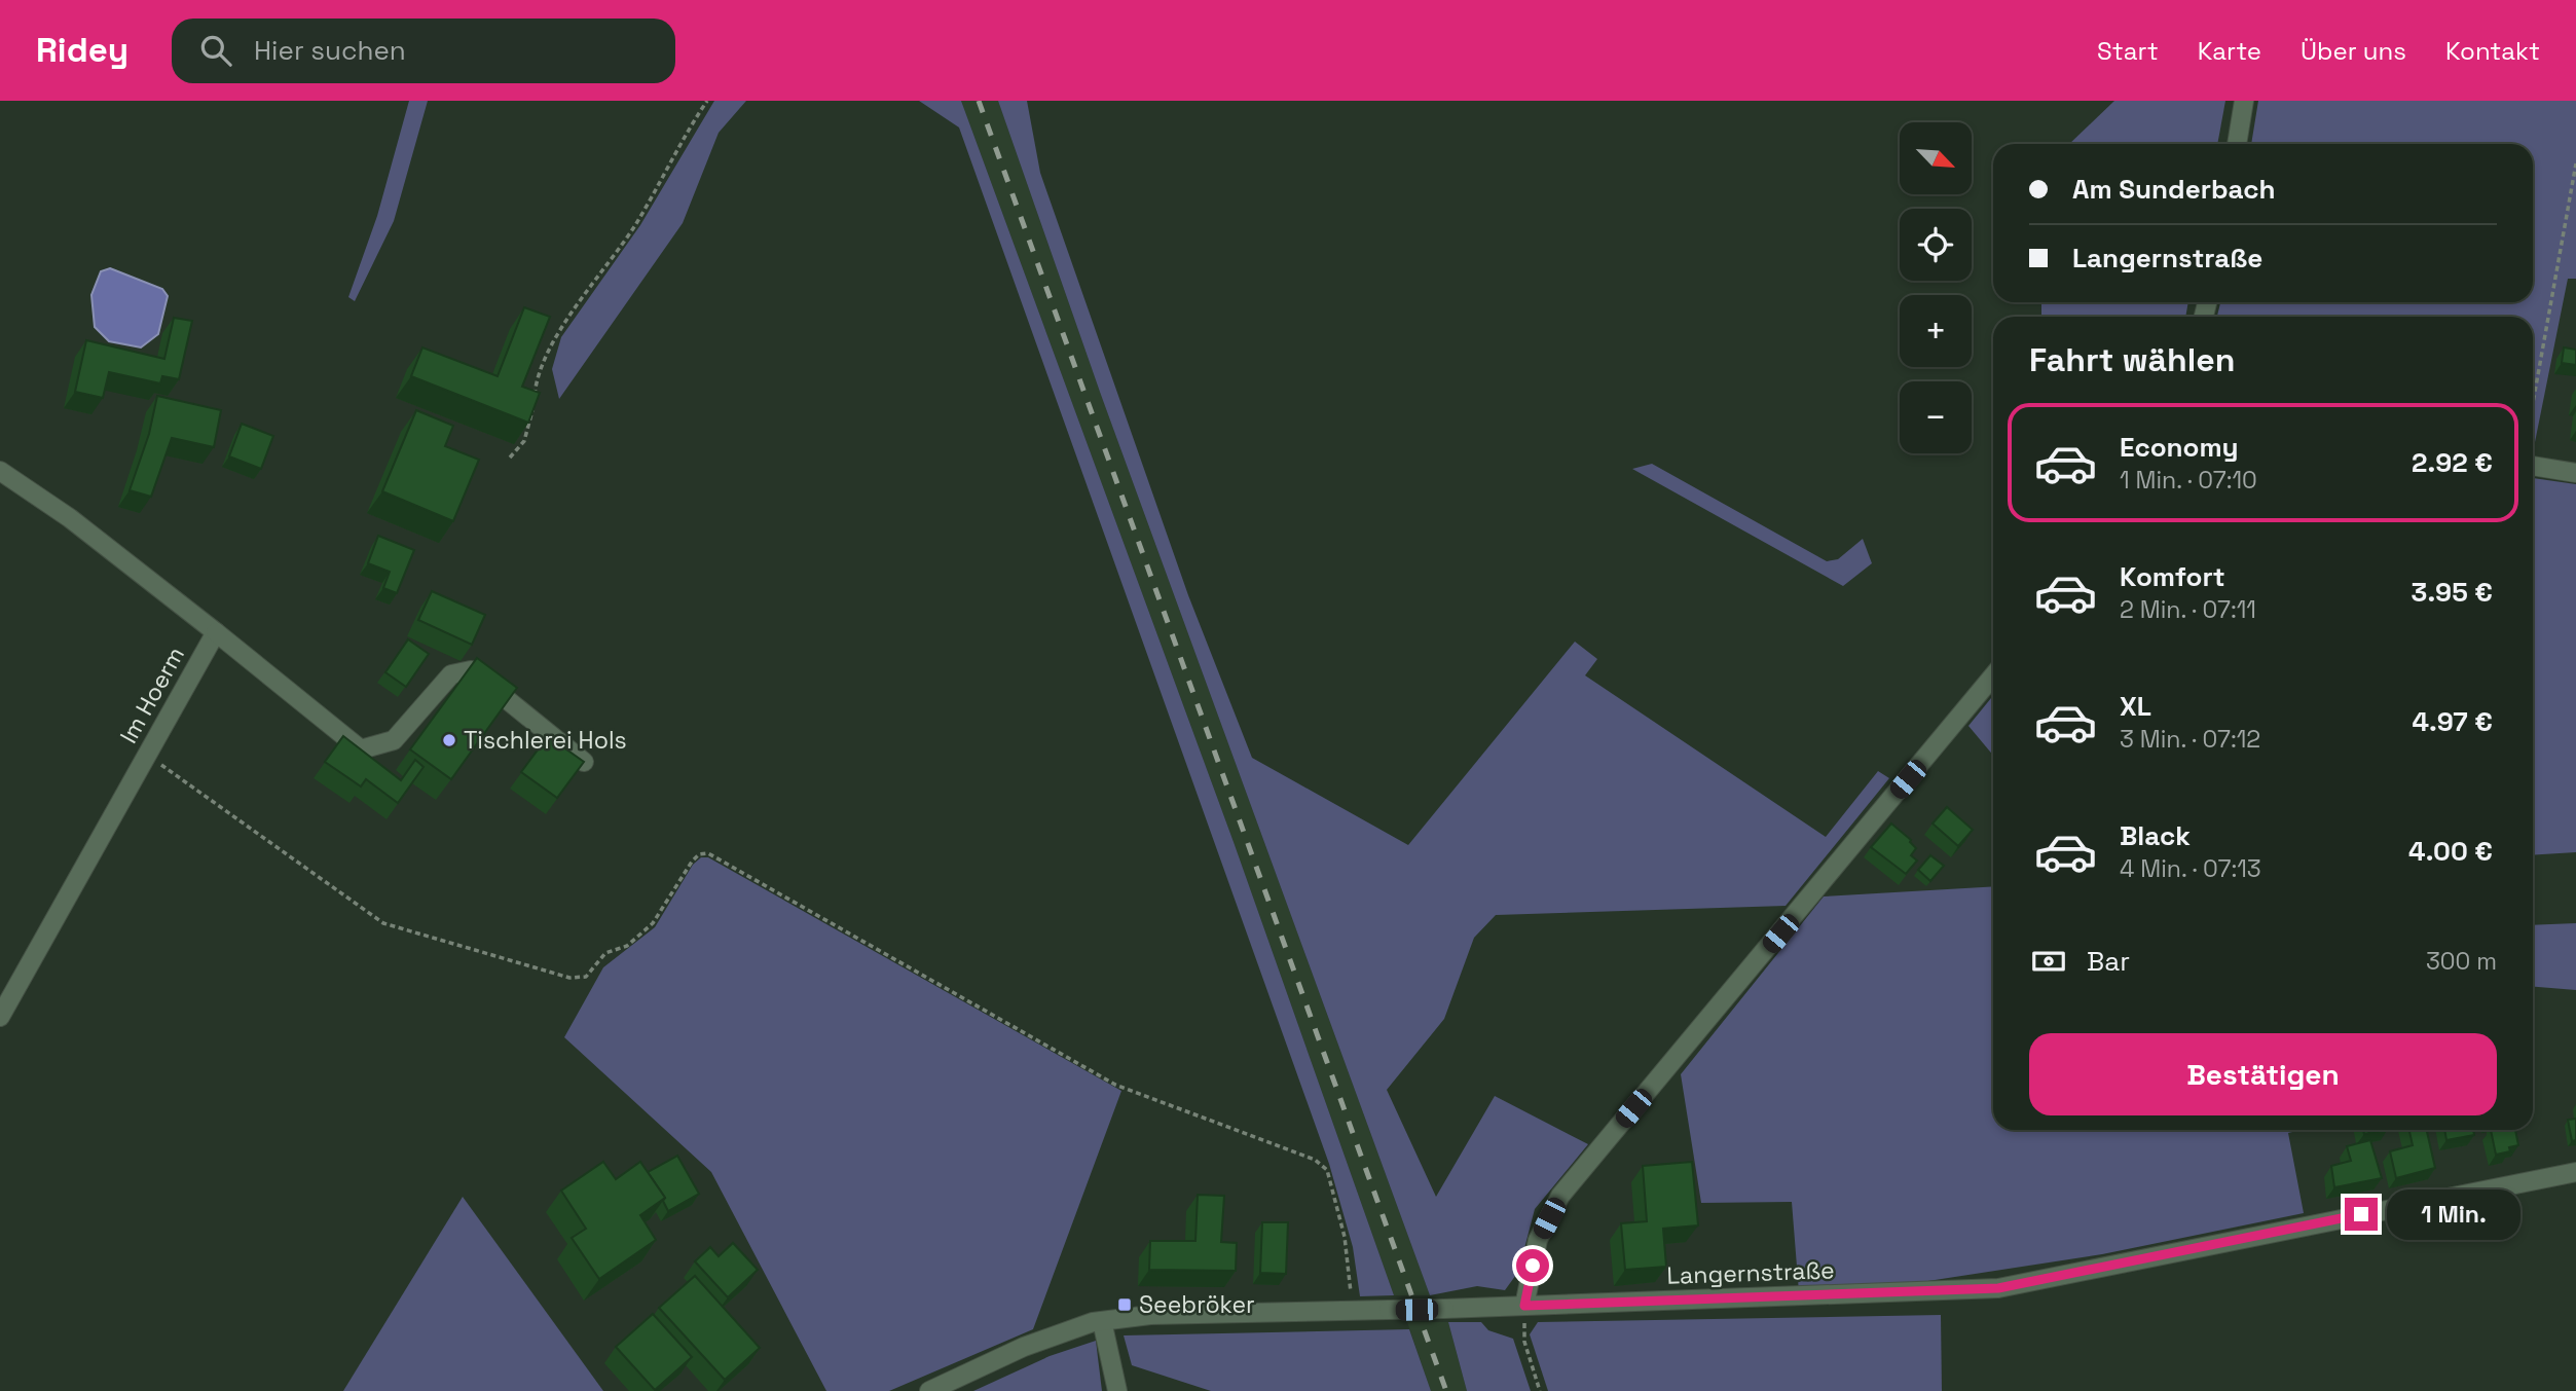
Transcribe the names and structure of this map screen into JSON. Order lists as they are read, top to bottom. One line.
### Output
{"streets":{"street":["Im Hoerm","Langernstraße"]},"places":{"other":["Tischlerei Hols"],"transit":["Seebröker"]},"north":"bottom right","page":{"header":"Ridey","search":"Hier suchen","nav":["Start","Karte","Über uns","Kontakt"],"map_buttons":["+","−"],"banner":["Am Sunderbach","Langernstraße"],"heading":"Fahrt wählen","list":[{"name":"Economy","note":"1 Min. · 07:10","value":"2.92 €"},{"name":"Komfort","note":"2 Min. · 07:11","value":"3.95 €"},{"name":"XL","note":"3 Min. · 07:12","value":"4.97 €"},{"name":"Black","note":"4 Min. · 07:13","value":"4.00 €"}],"pay":["Bar","300 m"],"buttons":"Bestätigen","bubble":"1 Min."}}
